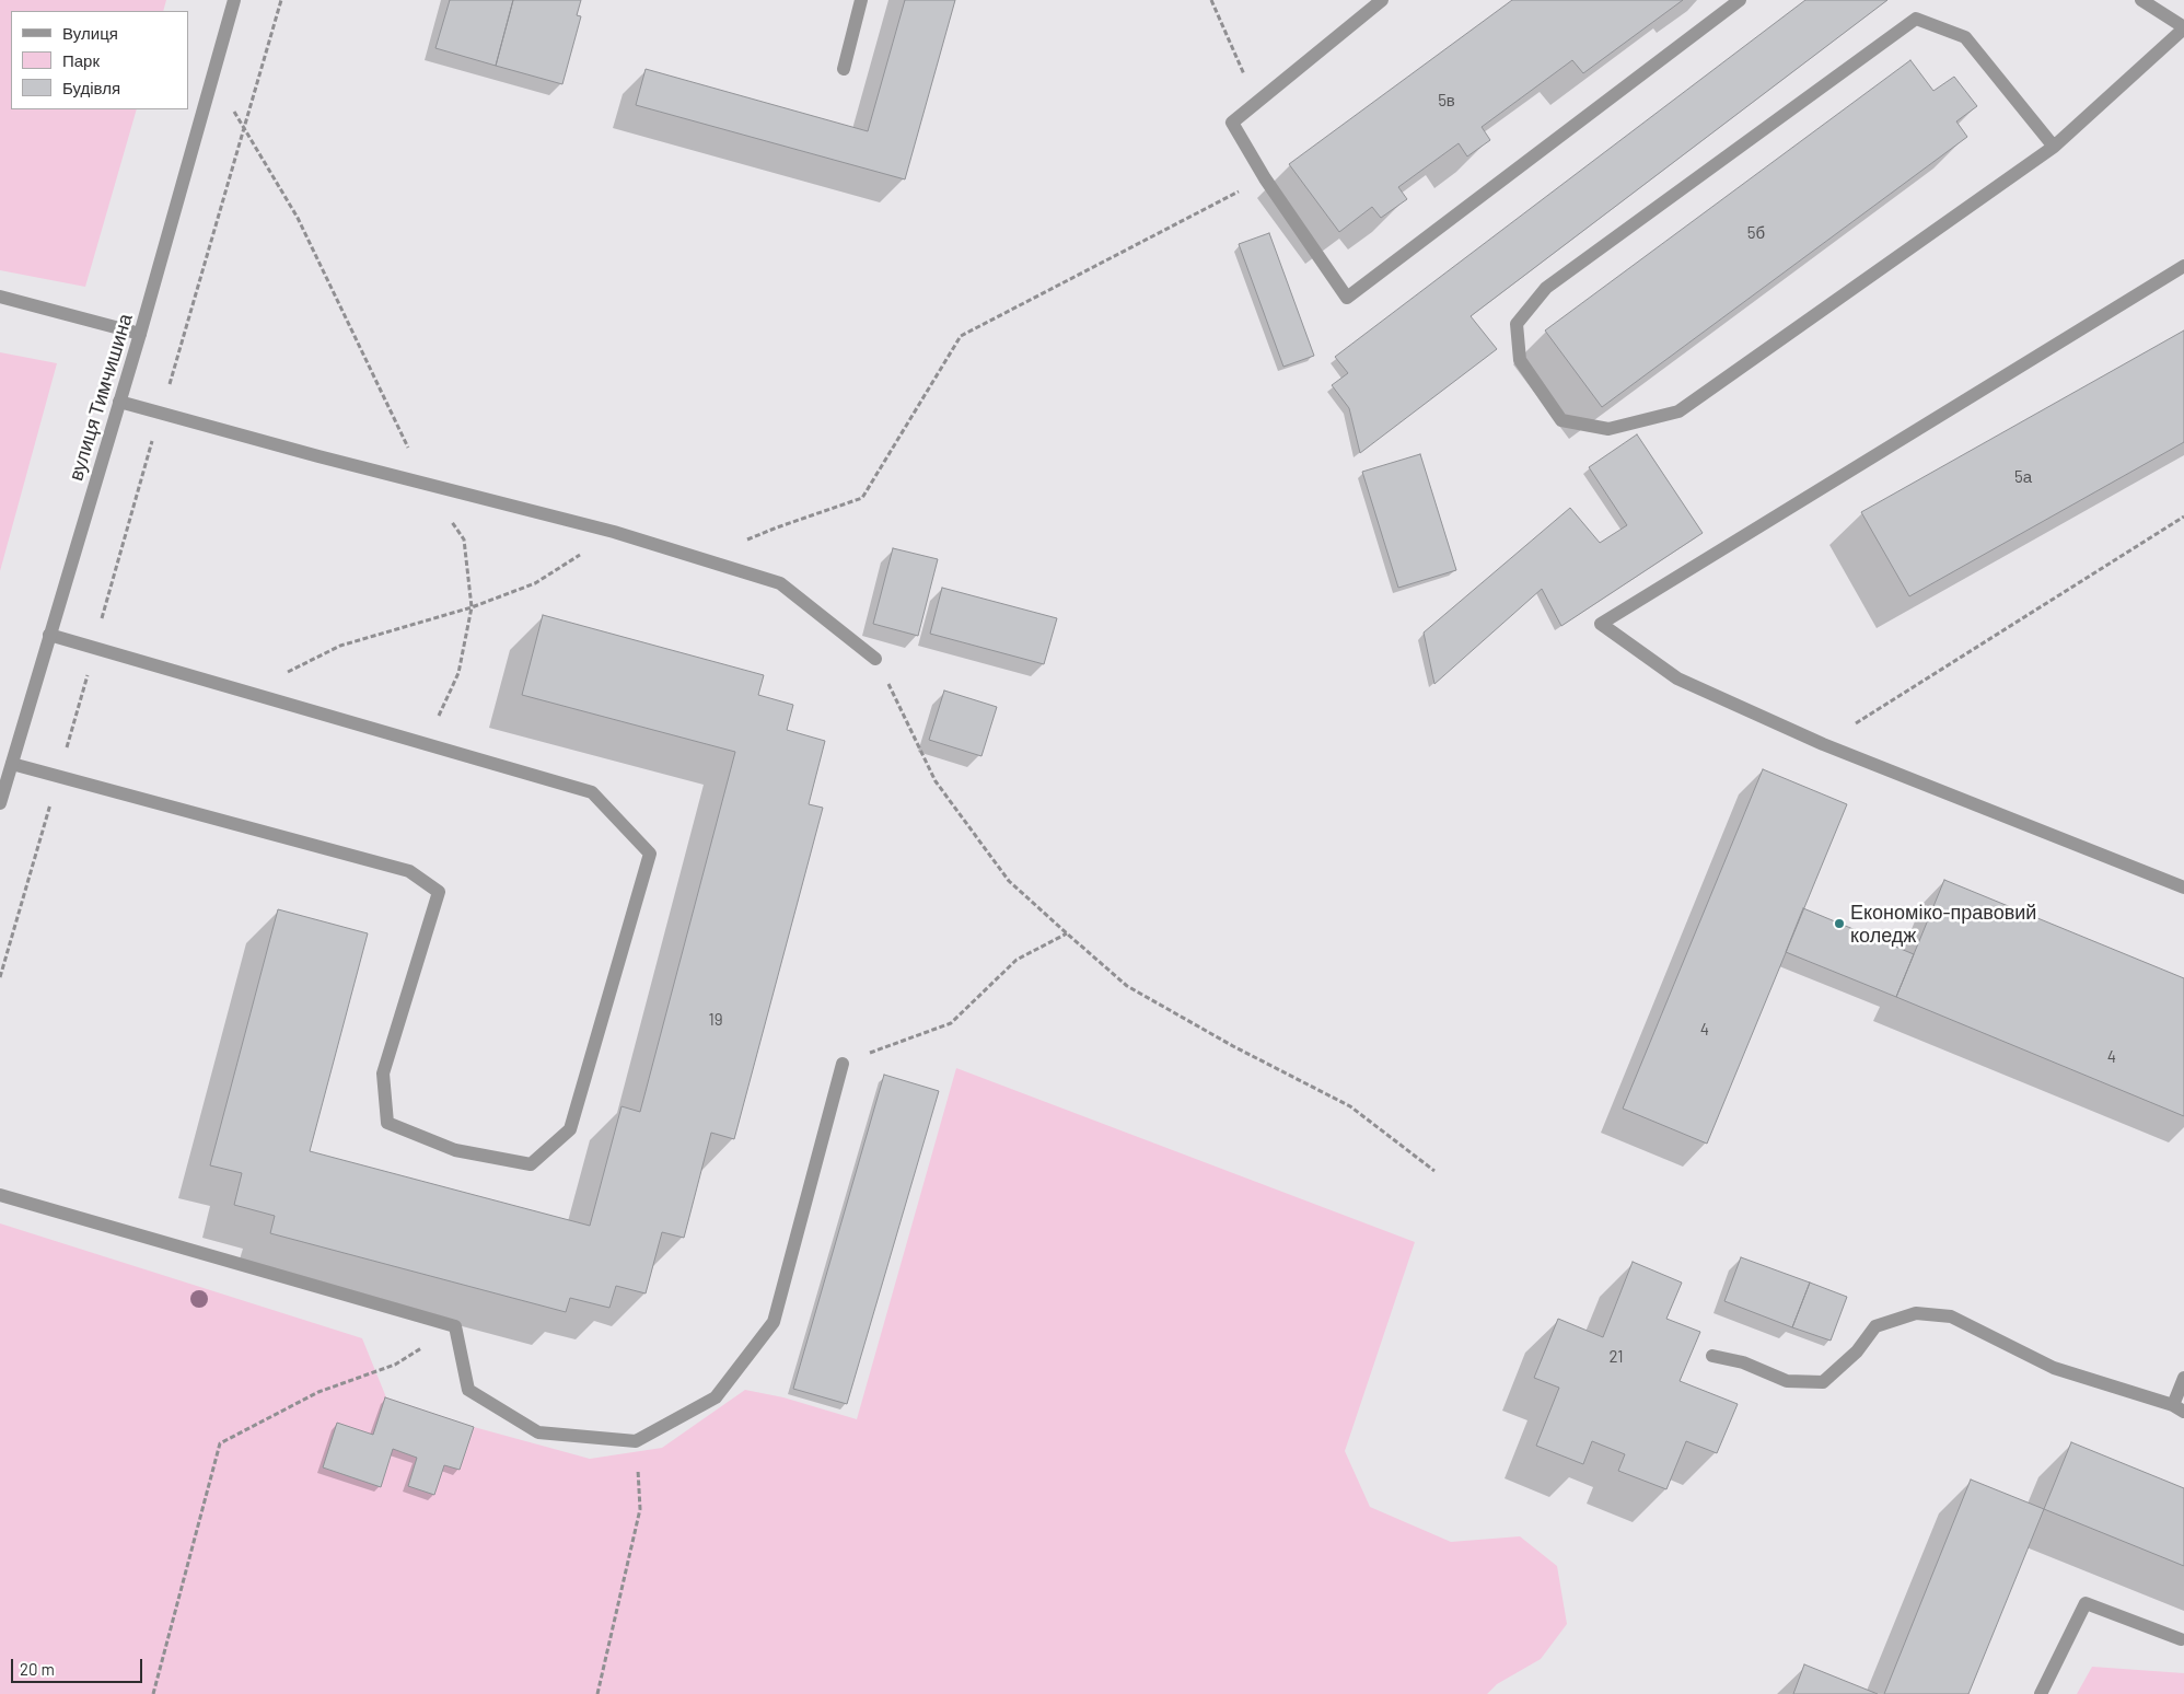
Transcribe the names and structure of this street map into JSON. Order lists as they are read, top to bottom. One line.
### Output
{"streets":{"street":["вулиця Тимчишина"]},"places":["Економіко-правовий коледж"],"house_numbers":["5в","5б","5а","19","4","4","21"],"legend":["Вулиця","Парк","Будівля"],"scale_bar":"20 m"}
